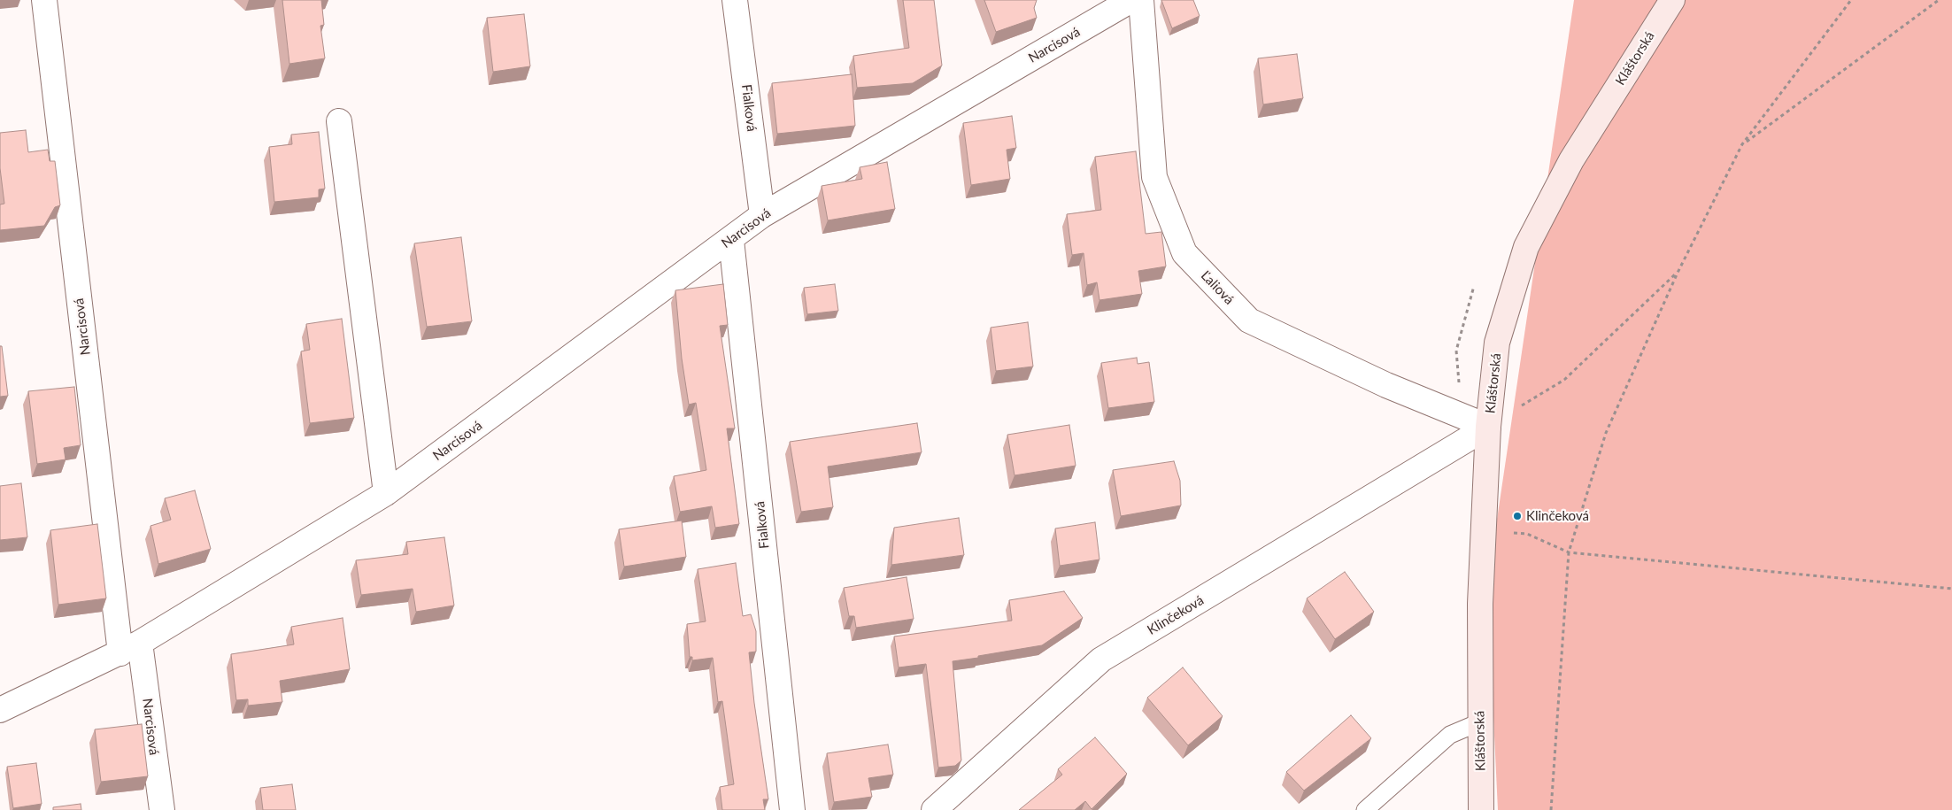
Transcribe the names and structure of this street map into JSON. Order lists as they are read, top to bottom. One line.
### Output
{"streets":{"street":["Narcisová","Kláštorská","Fialková","Ľaliová","Klinčeková"]},"crossings":[["Narcisová","Fialková"],["Kláštorská","Ľaliová"],["Kláštorská","Klinčeková"],["Ľaliová","Klinčeková"]],"places":["Klinčeková"]}
